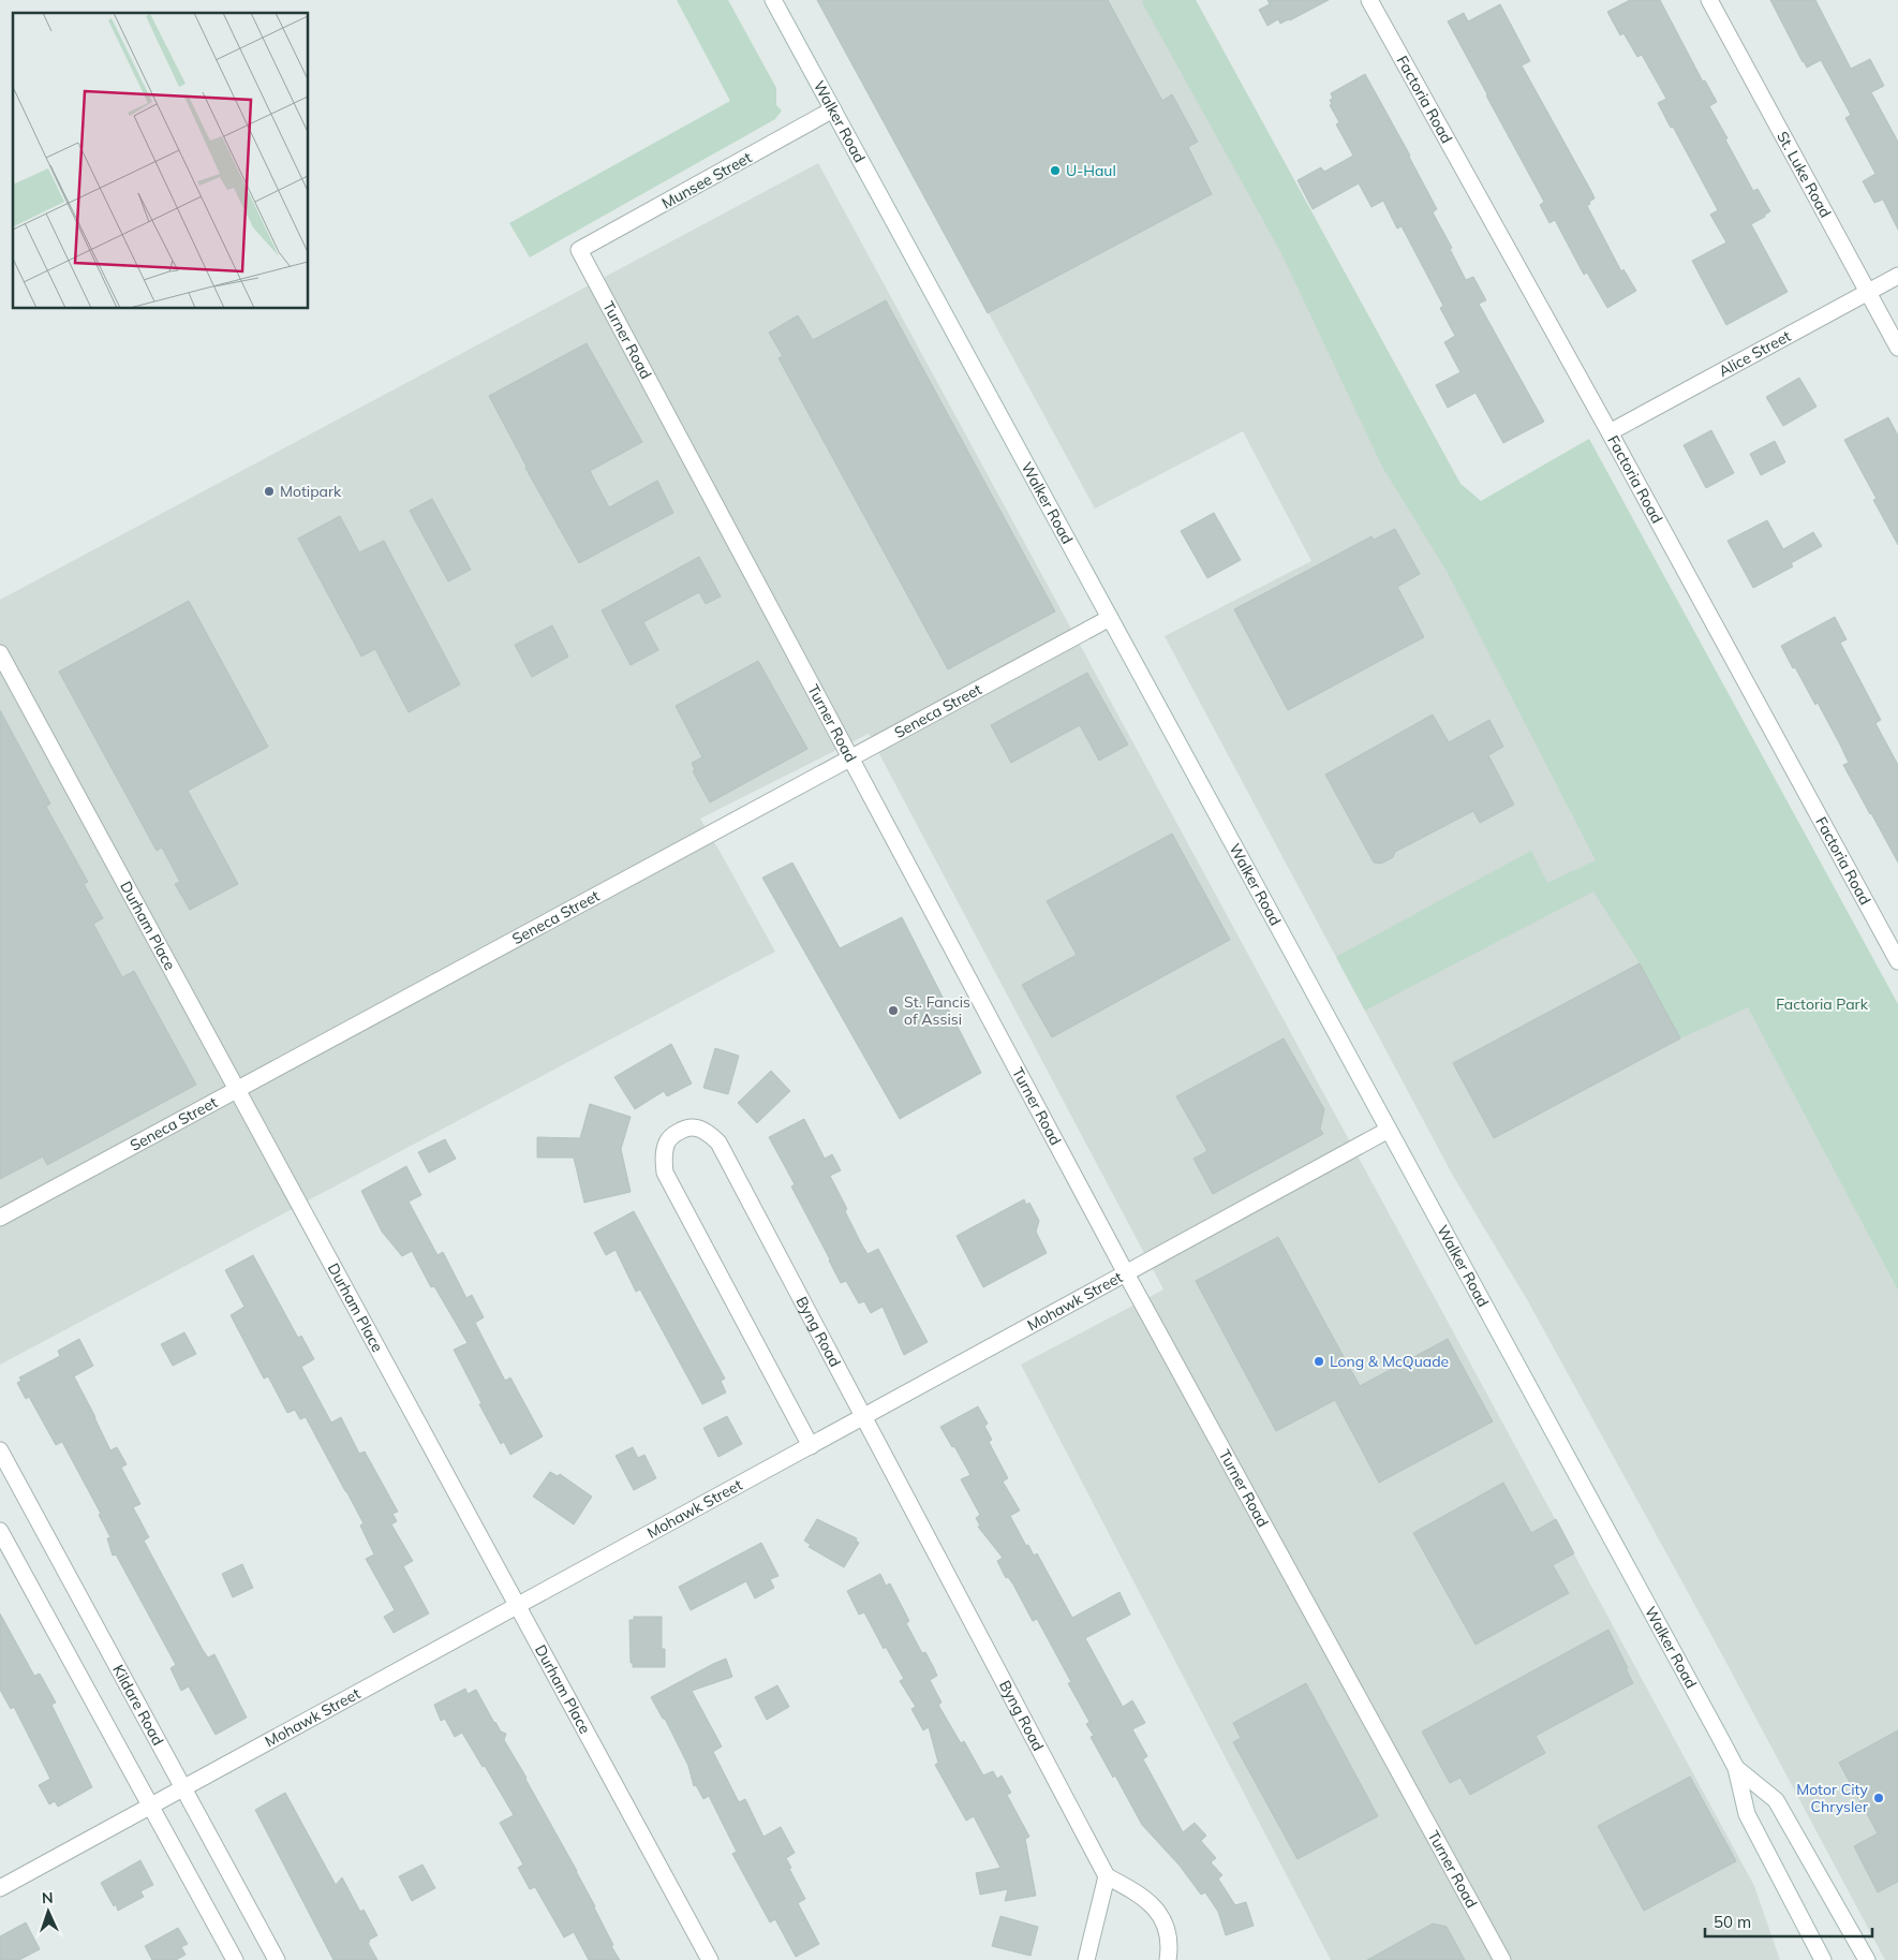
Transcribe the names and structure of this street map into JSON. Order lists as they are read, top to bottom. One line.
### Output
{"streets":{"street":["Factoria Road","Walker Road","St. Luke Road","Munsee Street","Turner Road","Alice Street","Seneca Street","Durham Place","Mohawk Street","Byng Road","Kildare Road"]},"crossings":[["Factoria Road","Alice Street"],["Walker Road","Munsee Street"],["Walker Road","Seneca Street"],["Walker Road","Mohawk Street"],["St. Luke Road","Alice Street"],["Munsee Street","Turner Road"],["Turner Road","Seneca Street"],["Turner Road","Mohawk Street"],["Seneca Street","Durham Place"],["Durham Place","Mohawk Street"],["Mohawk Street","Byng Road"],["Mohawk Street","Kildare Road"]],"parks":["Factoria Park"],"places":["U-Haul","Motipark","St. Fancis of Assisi","Long & McQuade","Motor City Chrysler"],"scale_bar":"50 m","north":"top"}
